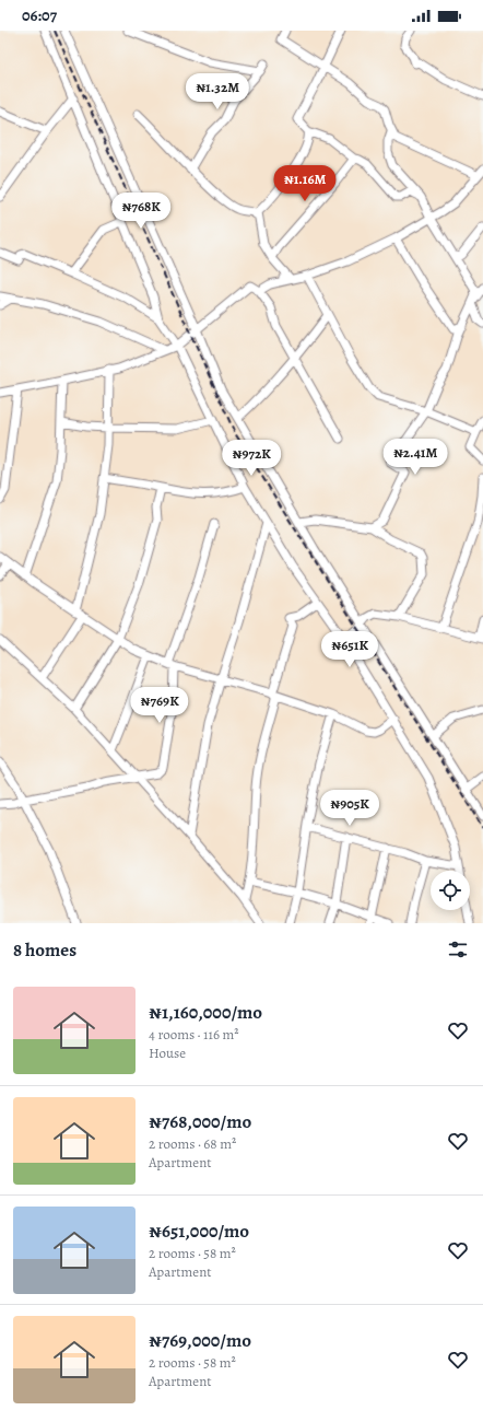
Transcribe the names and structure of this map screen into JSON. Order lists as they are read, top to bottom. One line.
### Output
{"page":{"status":"06:07","price":["₦1.32M","₦1.16M","₦768K","₦2.41M","₦972K","₦651K","₦769K","₦905K"],"heading":"8 homes","list":[{"name":"₦1,160,000/mo","note":"4 rooms · 116 m² · House"},{"name":"₦768,000/mo","note":"2 rooms · 68 m² · Apartment"},{"name":"₦651,000/mo","note":"2 rooms · 58 m² · Apartment"},{"name":"₦769,000/mo","note":"2 rooms · 58 m² · Apartment"}]}}
